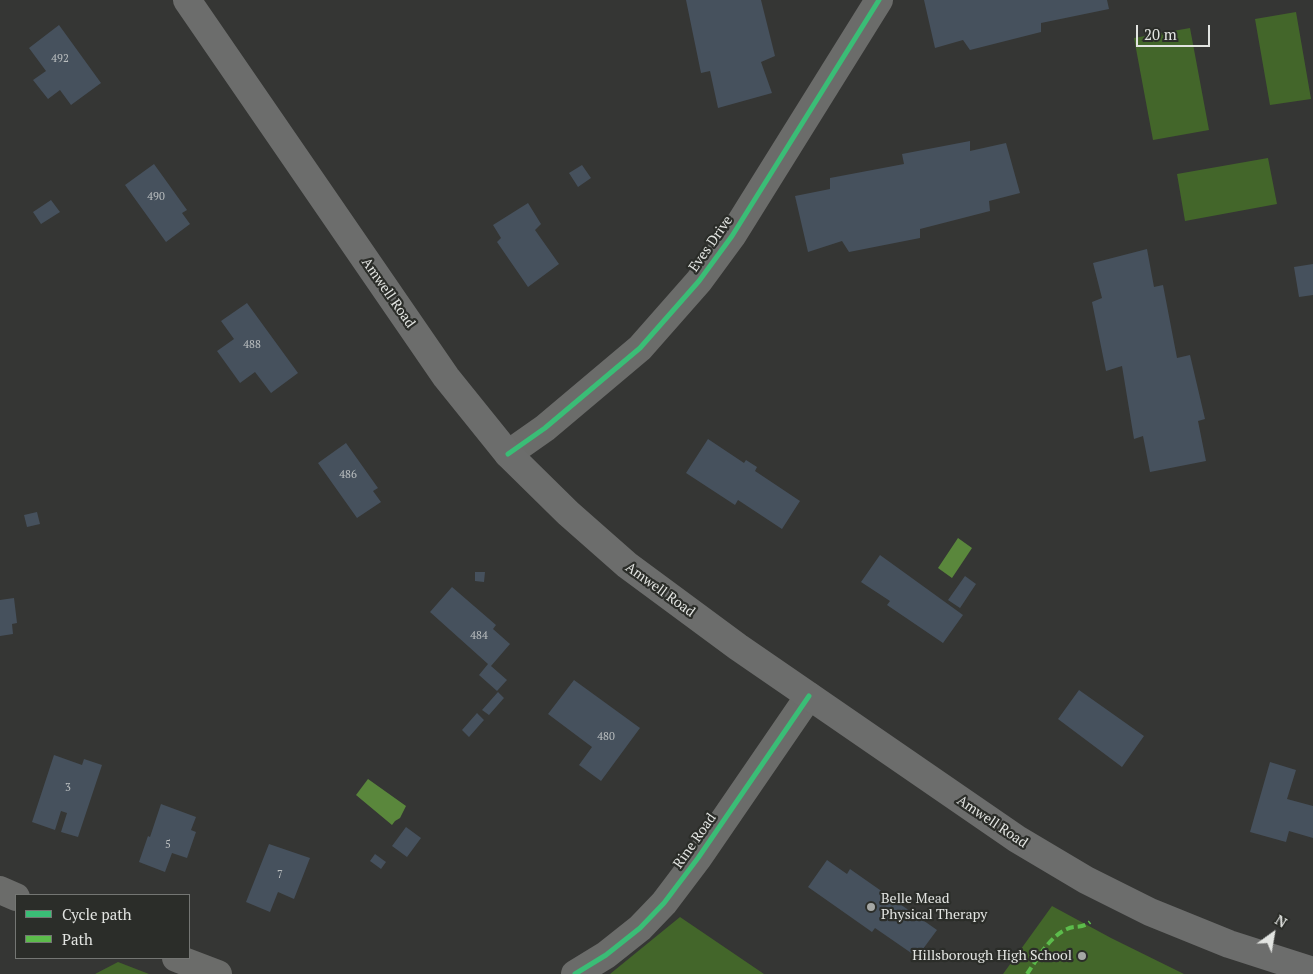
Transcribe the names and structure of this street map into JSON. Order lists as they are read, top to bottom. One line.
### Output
{"streets":{"main road":["Amwell Road"],"street":["Eves Drive","Rine Road"]},"crossings":[["Eves Drive","Amwell Road"],["Amwell Road","Rine Road"]],"places":["Belle Mead Physical Therapy","Hillsborough High School"],"house_numbers":["492","490","488","486","484","480","3","5","7"],"legend":["Cycle path","Path"],"scale_bar":"20 m","north":"top right"}
